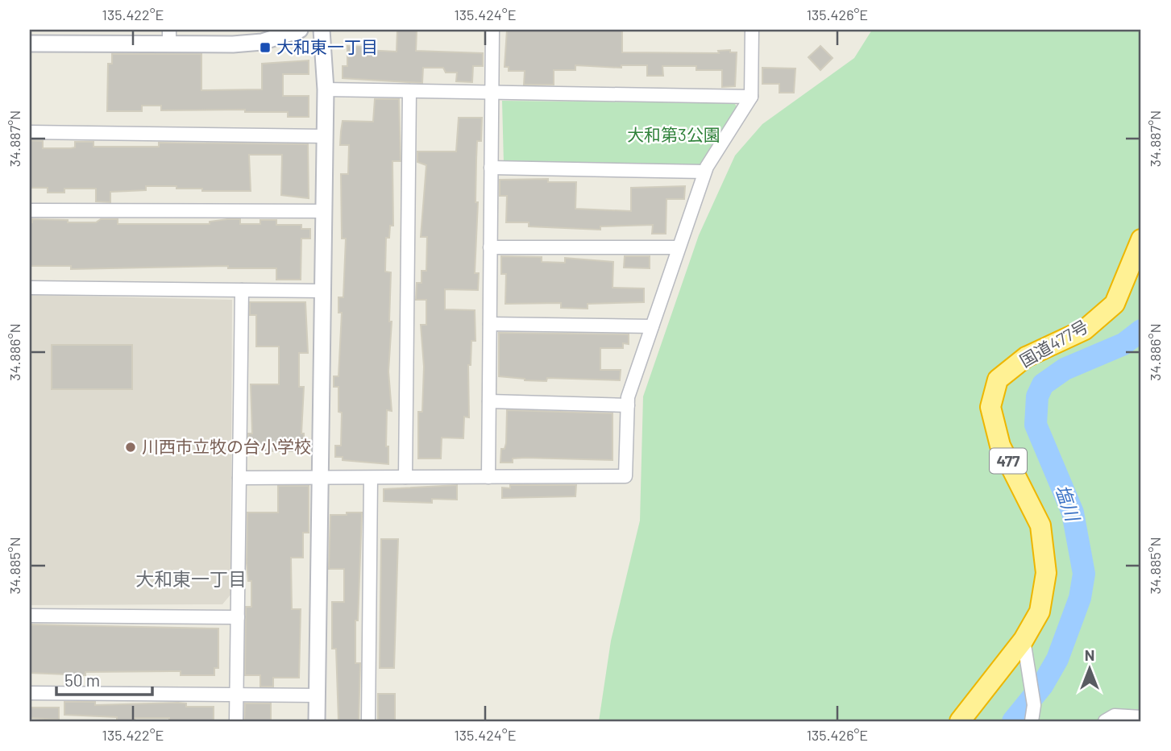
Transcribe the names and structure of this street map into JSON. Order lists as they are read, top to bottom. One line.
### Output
{"streets":{"highway":["国道477号","477"]},"districts":["大和東一丁目"],"water":["塩川"],"parks":["大和第3公園"],"places":{"transit":["大和東一丁目"],"other":["川西市立牧の台小学校"]},"scale_bar":"50 m","north":"top","coordinates":["135.422°E","135.424°E","135.426°E","34.887°N","34.886°N","34.885°N"]}
